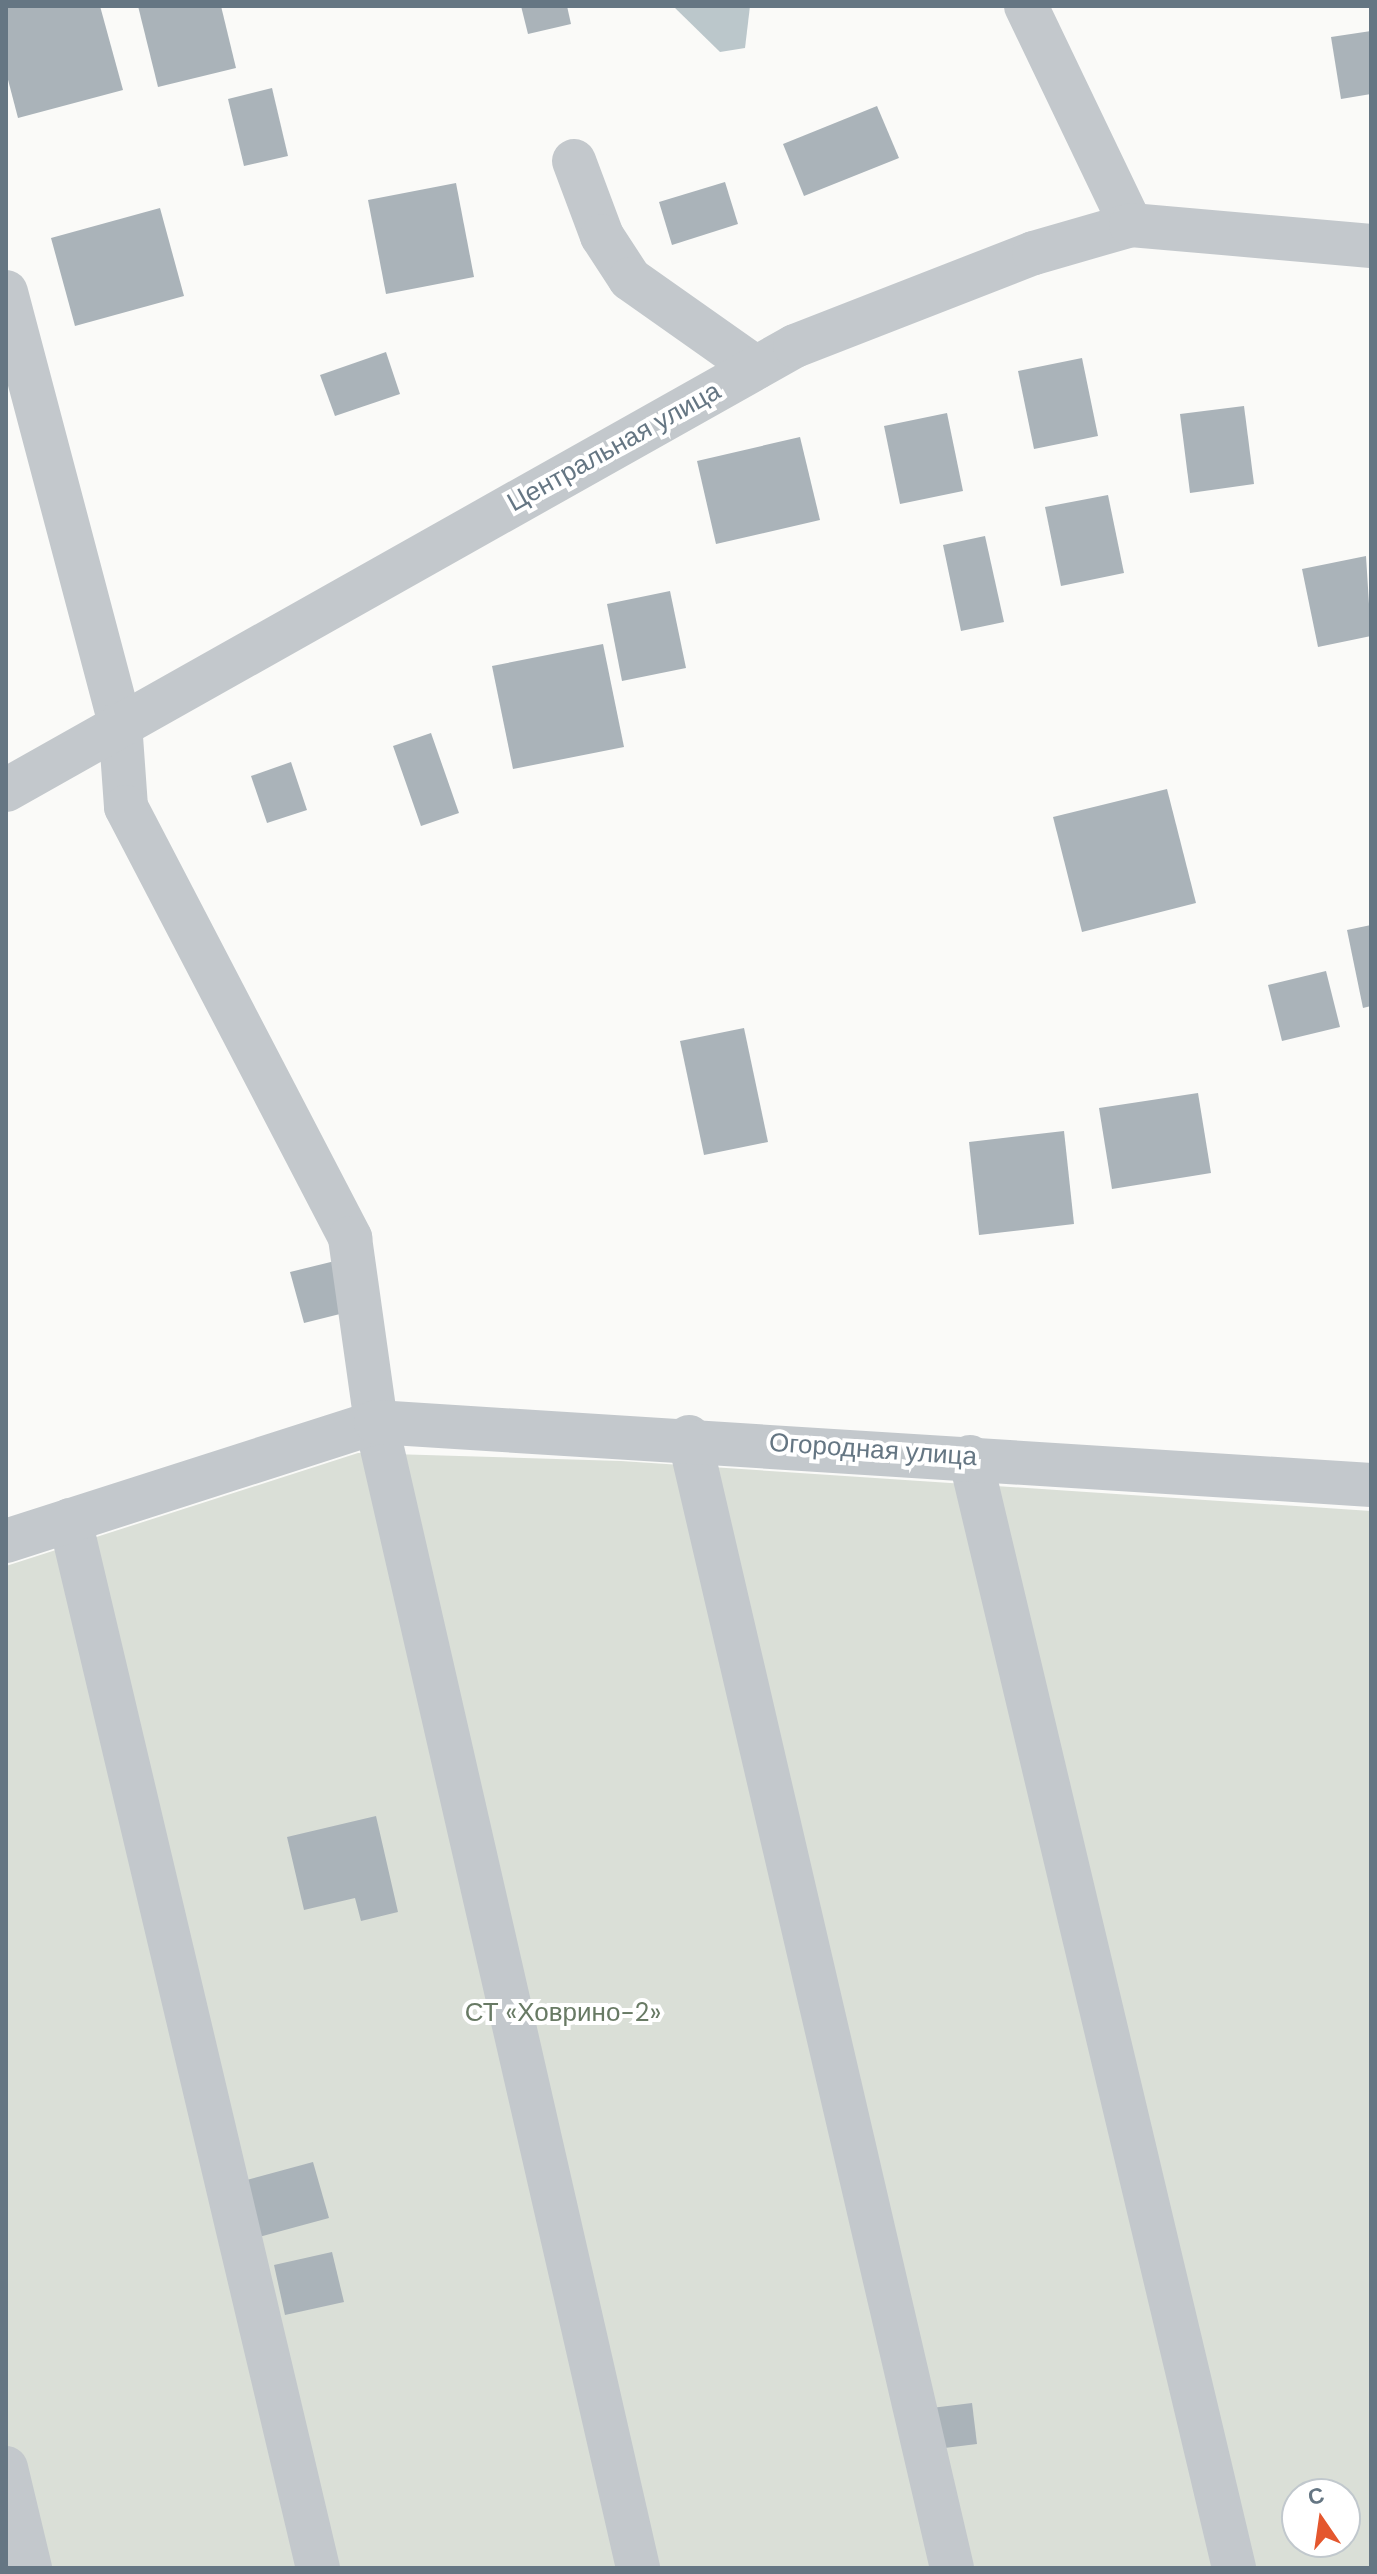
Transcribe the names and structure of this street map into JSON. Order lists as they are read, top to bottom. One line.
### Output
{"streets":{"street":["Центральная улица","Огородная улица"]},"parks":["СТ «Ховрино-2»"],"north":"top"}
